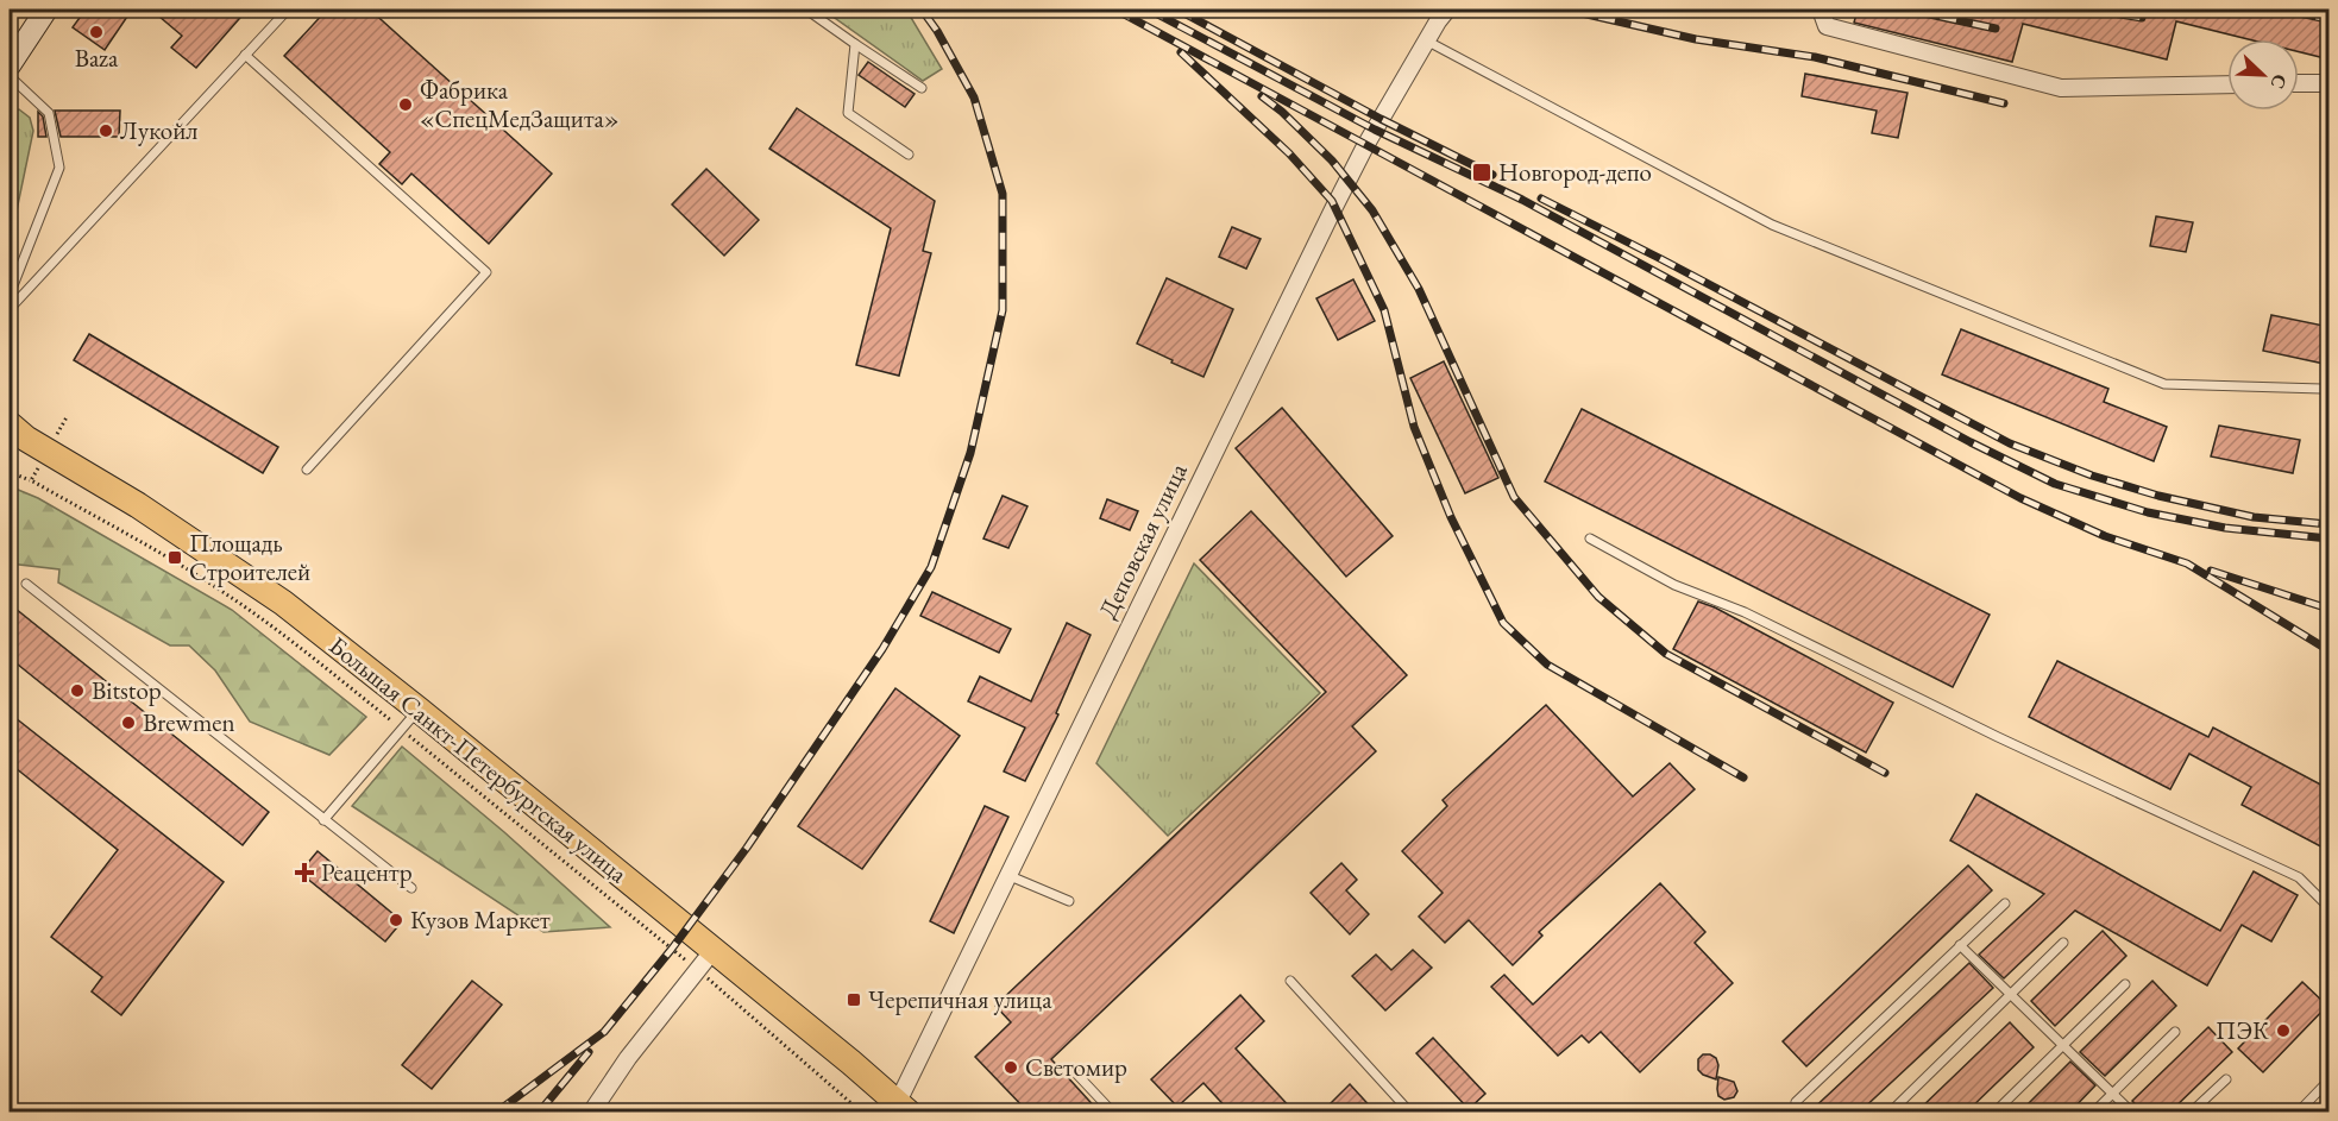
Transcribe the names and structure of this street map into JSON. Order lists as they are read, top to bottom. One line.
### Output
{"streets":{"main road":["Большая Санкт-Петербургская улица"],"street":["Деповская улица"]},"crossings":[["Деповская улица","Большая Санкт-Петербургская улица"]],"places":{"other":["Baza","Фабрика «СпецМедЗащита»","Лукойл","Bitstop","Brewmen","Кузов Маркет","ПЭК","Светомир"],"transit":["Новгород-депо","Площадь Строителей","Черепичная улица"],"health":["Реацентр"]},"north":"bottom right"}
